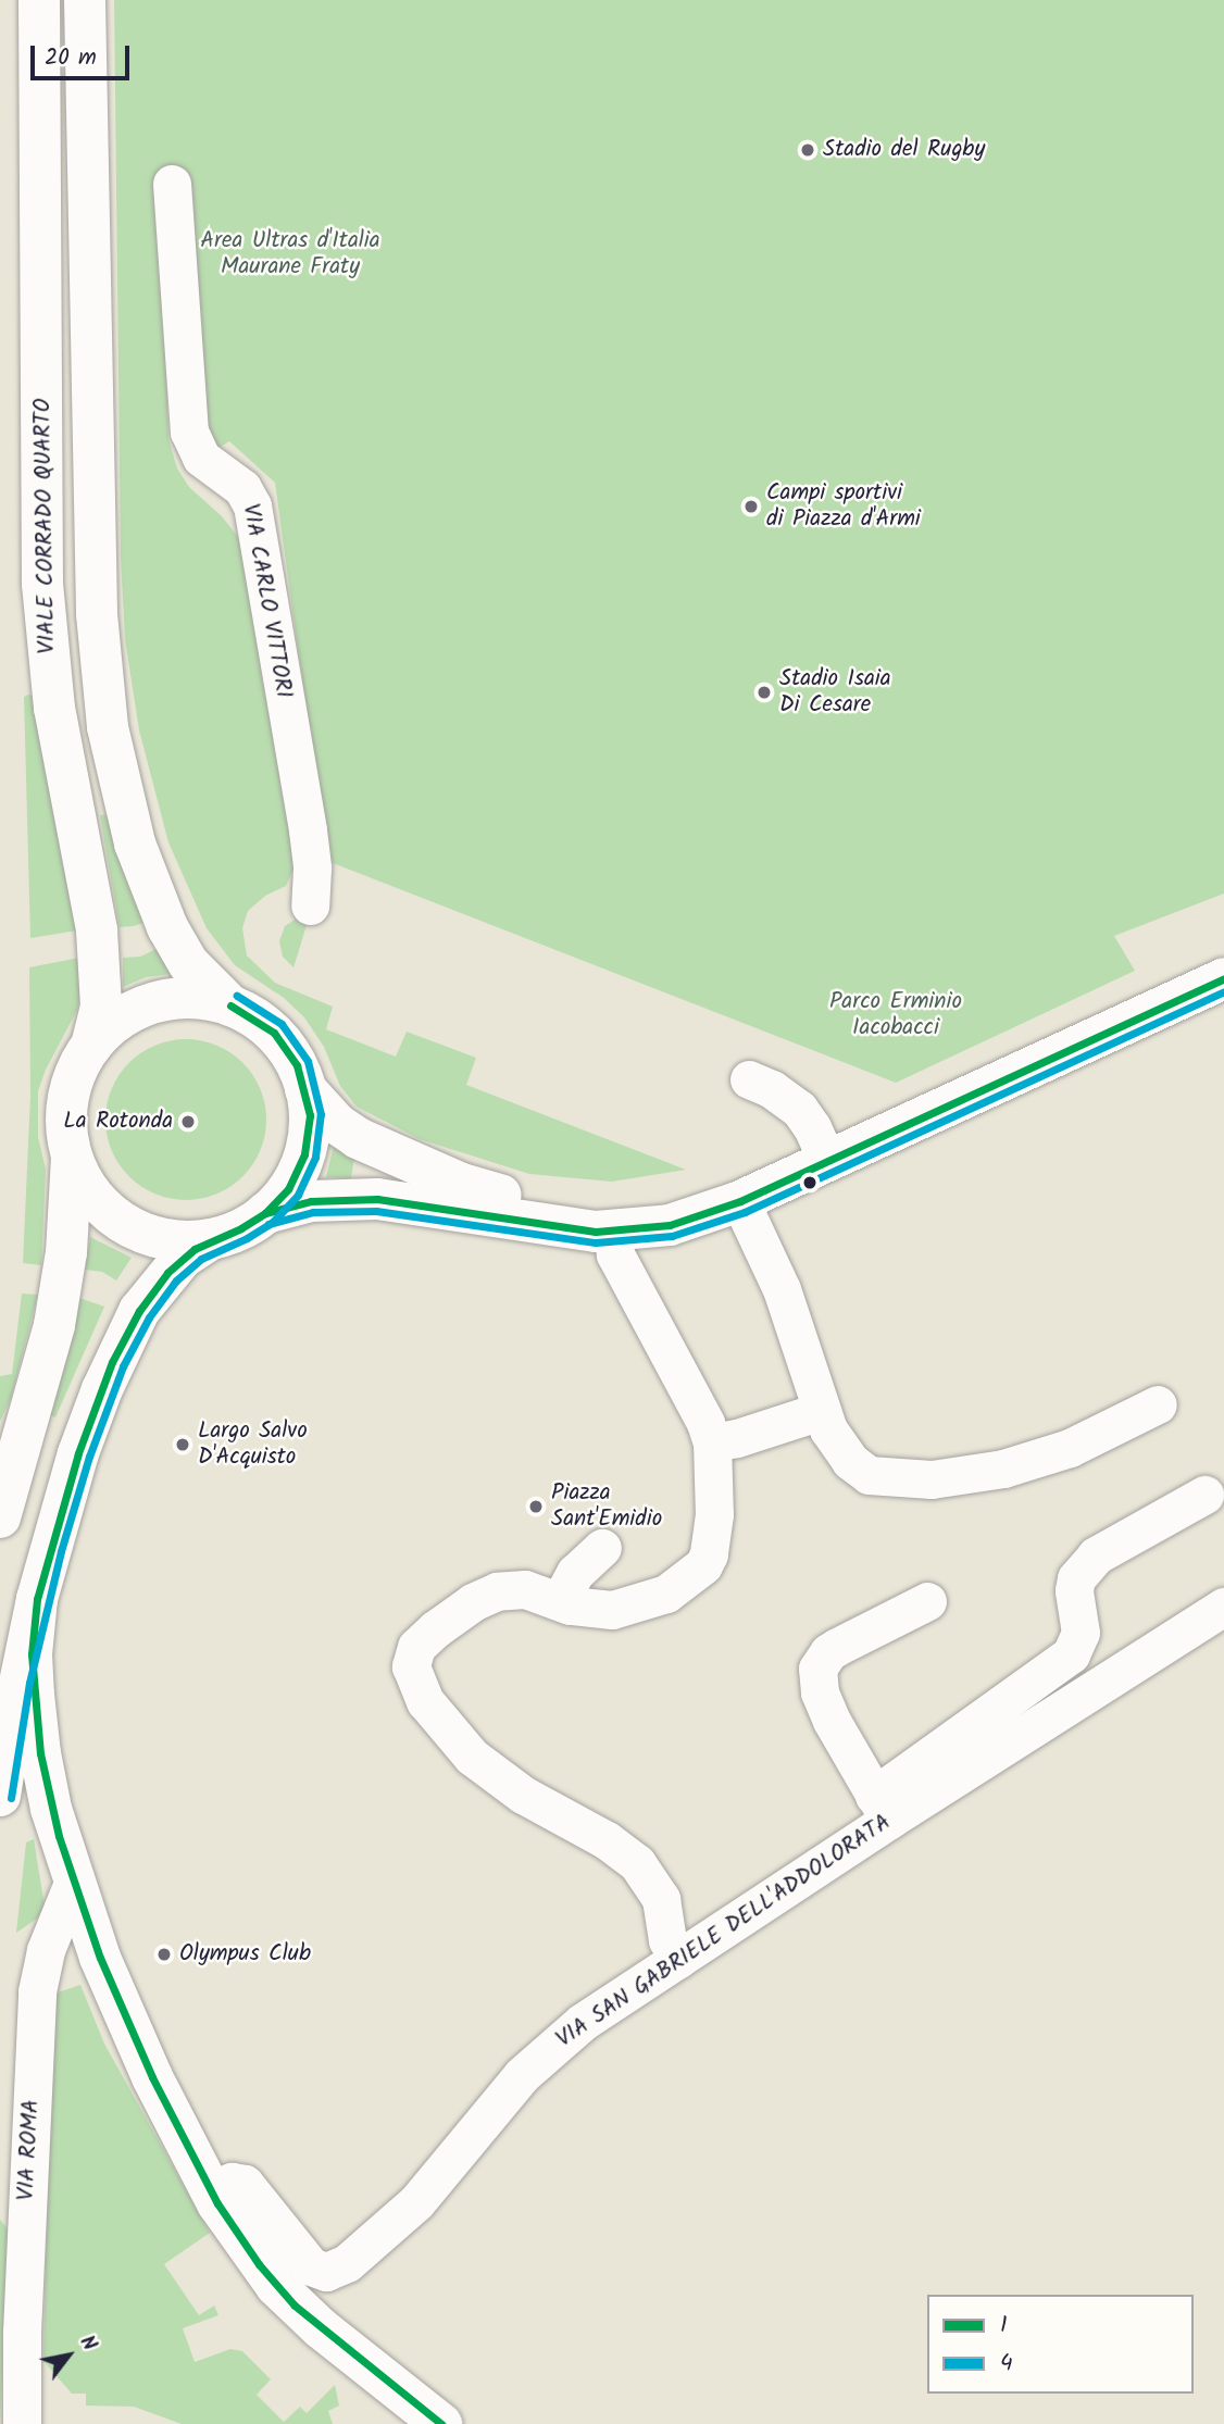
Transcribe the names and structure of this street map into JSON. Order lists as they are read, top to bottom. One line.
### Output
{"streets":{"main road":["VIALE CORRADO QUARTO"],"street":["VIA CARLO VITTORI","VIA SAN GABRIELE DELL'ADDOLORATA","VIA ROMA"]},"parks":["Area Ultras d'Italia Maurane Fraty","Parco Erminio Iacobacci"],"places":["Stadio del Rugby","Campi sportivi di Piazza d'Armi","Stadio Isaia Di Cesare","La Rotonda","Largo Salvo D'Acquisto","Piazza Sant'Emidio","Olympus Club"],"lines":["transit line 1","transit line 4"],"legend":["1","4"],"scale_bar":"20 m","north":"top right"}
